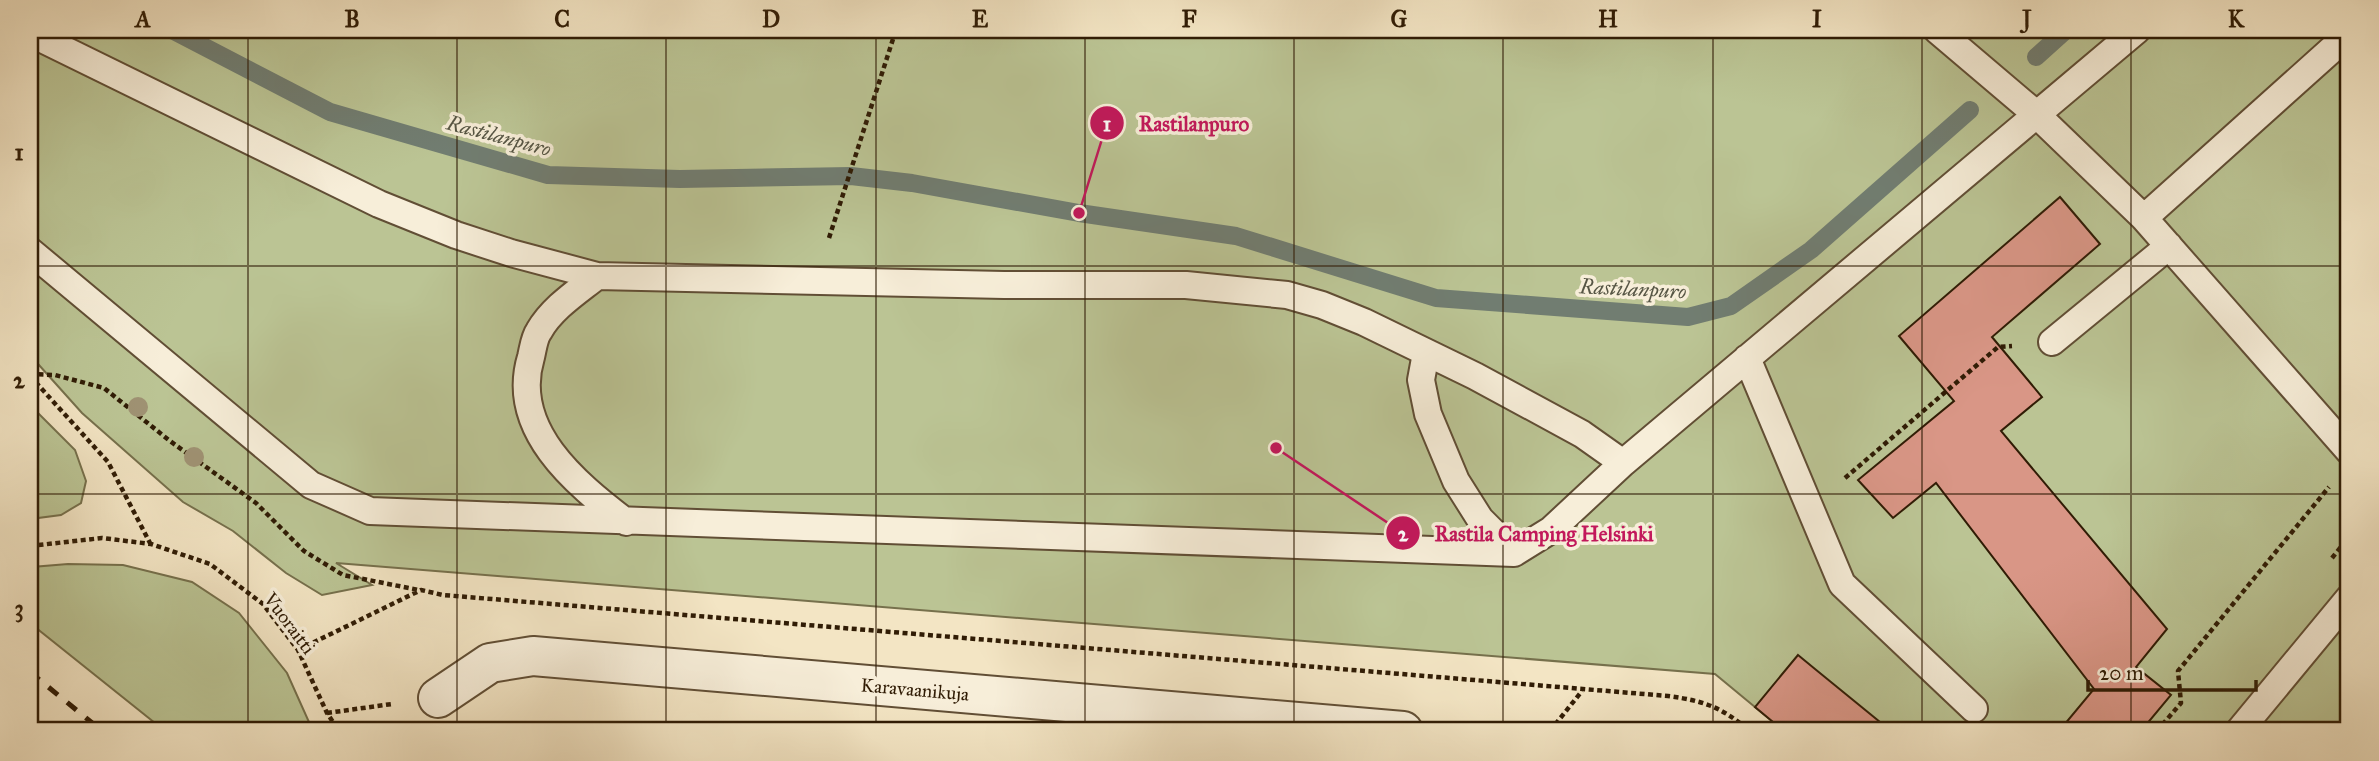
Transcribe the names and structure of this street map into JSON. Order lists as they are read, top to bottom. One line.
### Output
{"streets":{"street":["Karavaanikuja"],"path":["Vuoraitti"]},"water":["Rastilanpuro"],"places":["Rastilanpuro","Rastila Camping Helsinki"],"scale_bar":"20 m","grid":{"columns":["A","B","C","D","E","F","G","H","I","J","K"],"rows":["1","2","3"]}}
